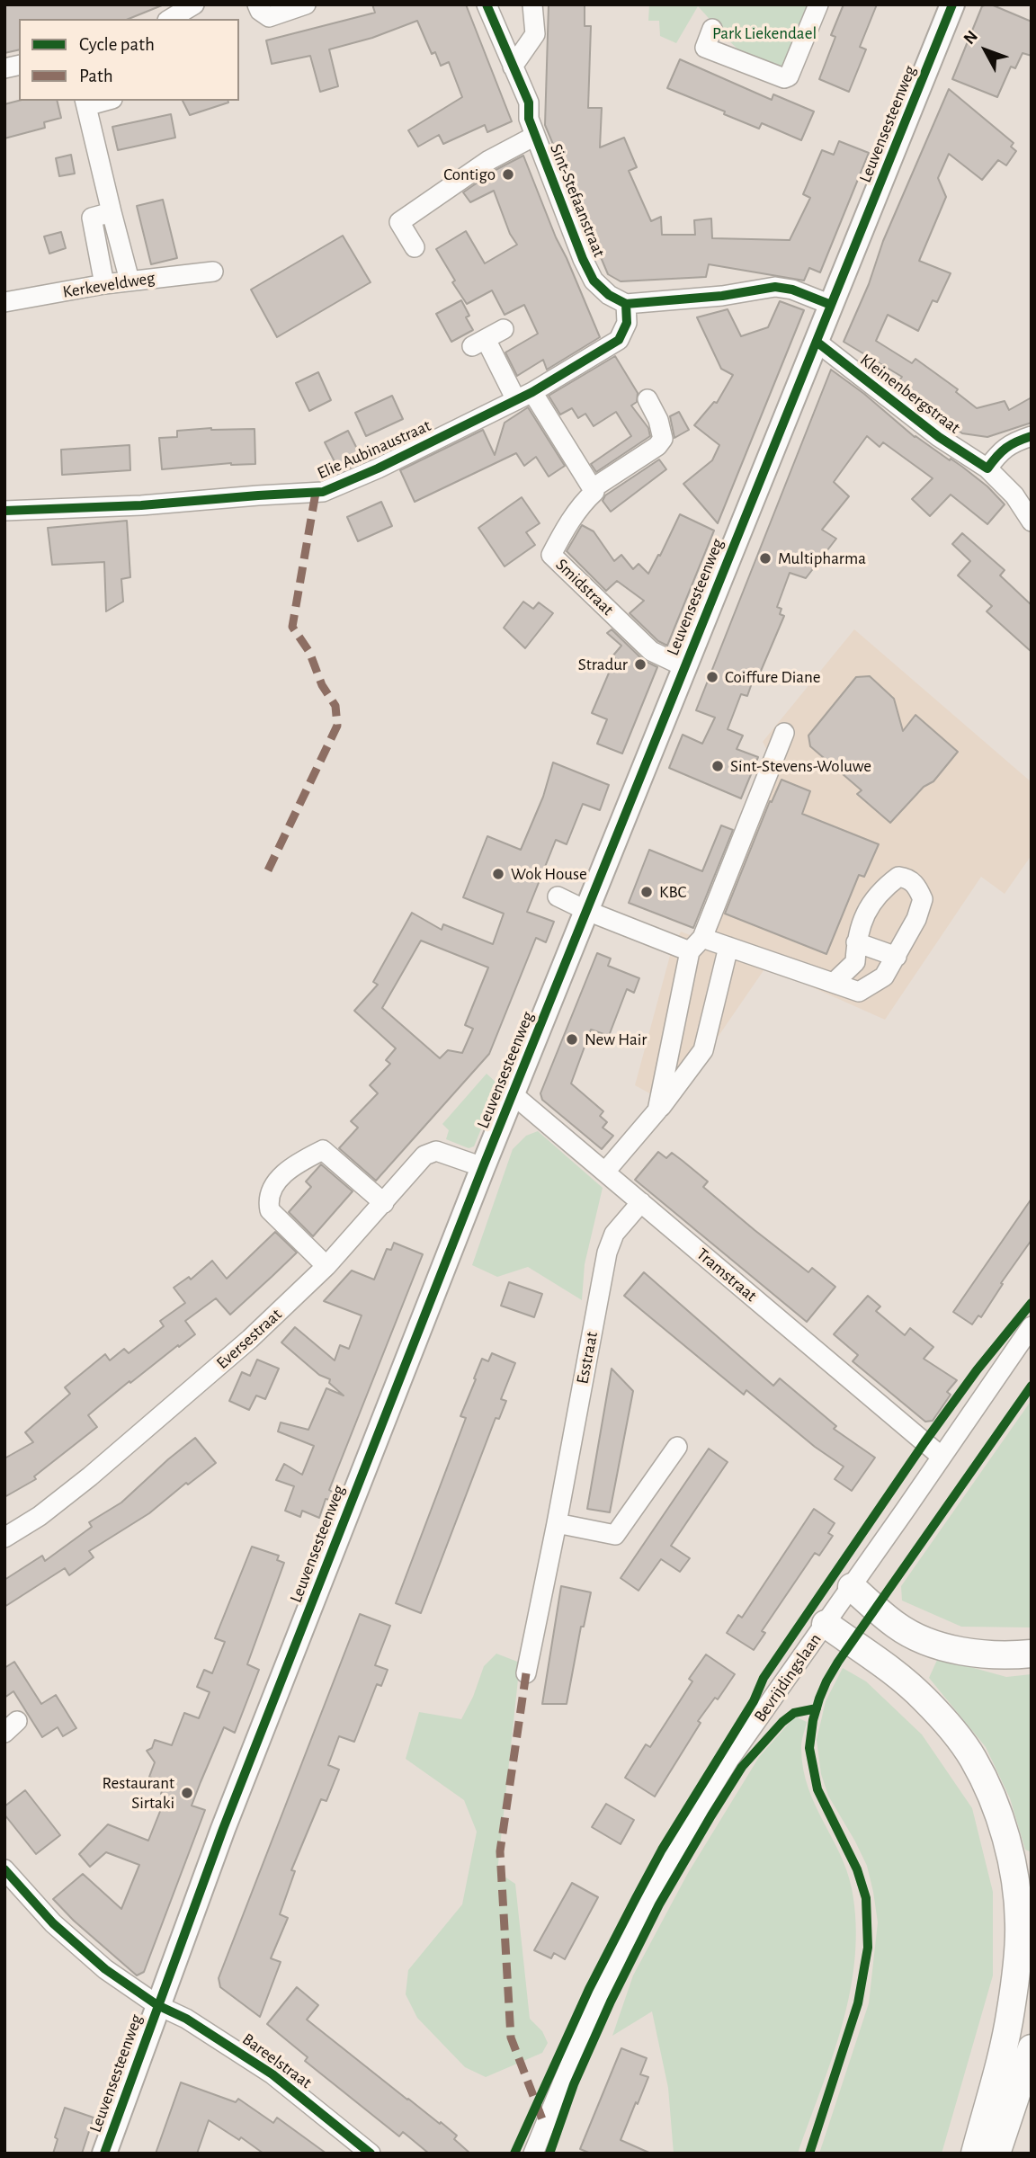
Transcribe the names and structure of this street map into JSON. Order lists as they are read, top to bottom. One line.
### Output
{"streets":{"main road":["Leuvensesteenweg"],"street":["Sint-Stefaanstraat","Kerkeveldweg","Kleinenbergstraat","Elie Aubinaustraat","Smidstraat","Tramstraat","Eversestraat","Esstraat","Bevrijdingslaan","Bareelstraat"]},"crossings":[["Leuvensesteenweg","Kleinenbergstraat"],["Leuvensesteenweg","Smidstraat"],["Leuvensesteenweg","Tramstraat"],["Leuvensesteenweg","Eversestraat"],["Leuvensesteenweg","Bareelstraat"],["Sint-Stefaanstraat","Elie Aubinaustraat"],["Tramstraat","Esstraat"],["Tramstraat","Bevrijdingslaan"]],"parks":["Park Liekendael"],"places":["Contigo","Multipharma","Stradur","Coiffure Diane","Sint-Stevens-Woluwe","Wok House","KBC","New Hair","Restaurant Sirtaki"],"legend":["Cycle path","Path"],"north":"top left"}
